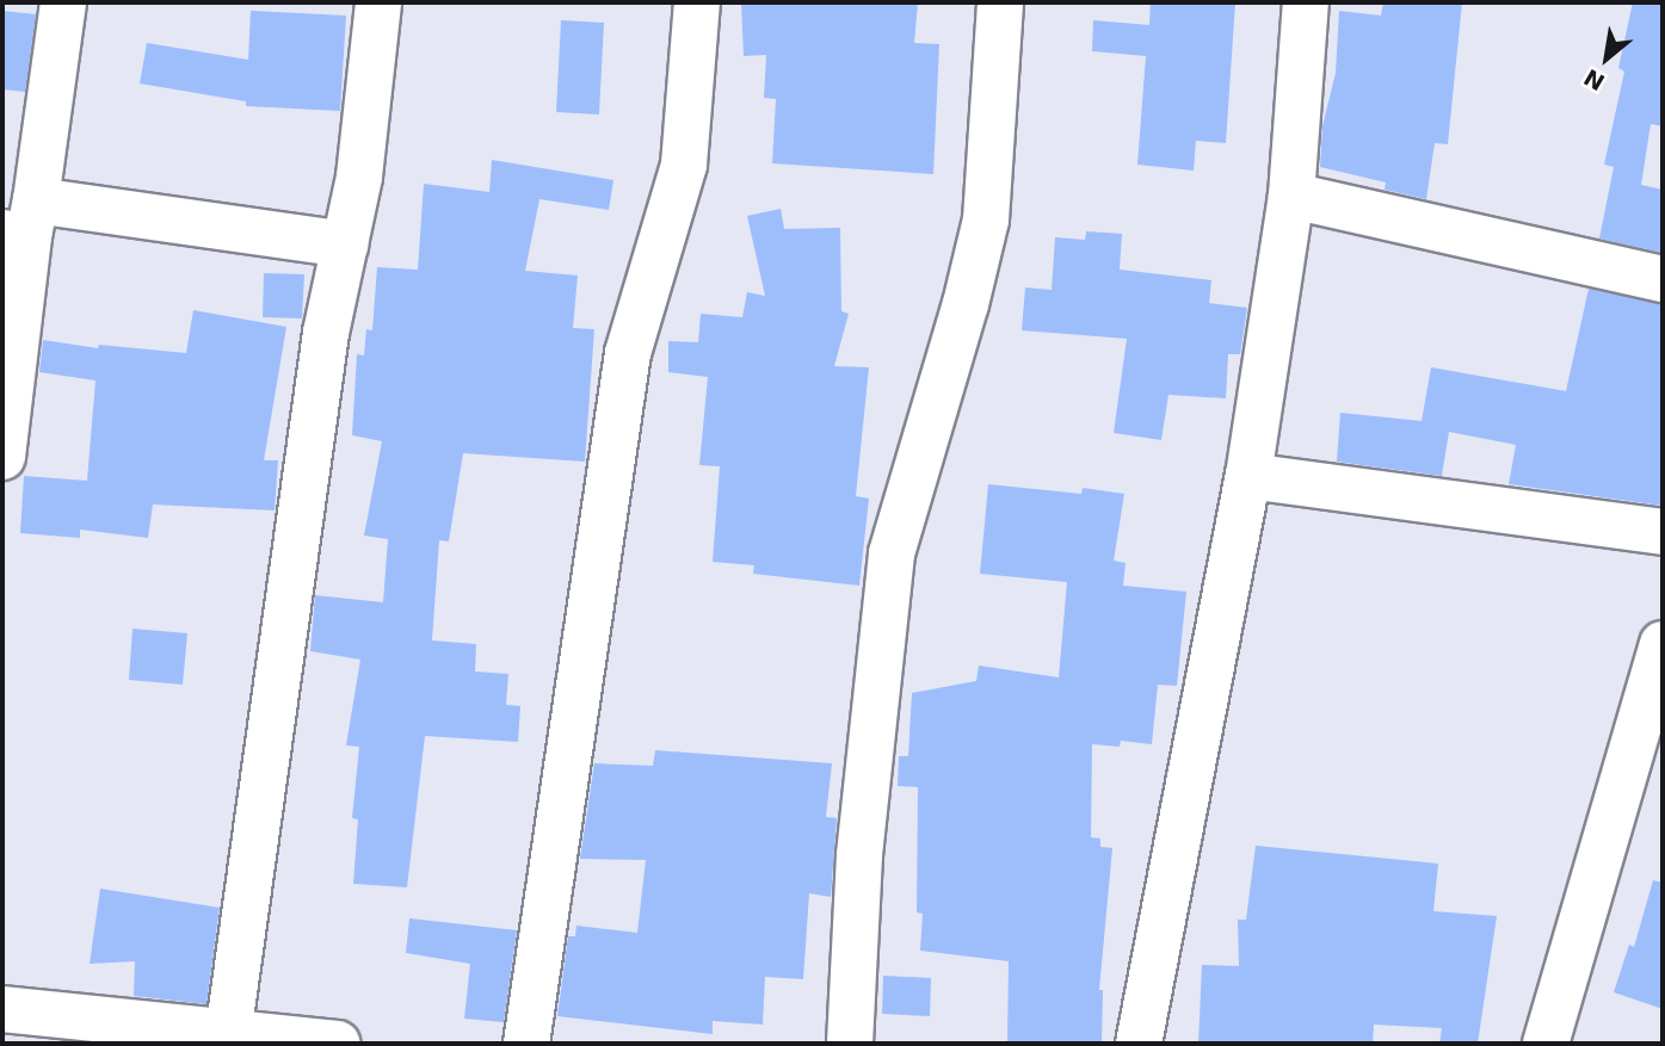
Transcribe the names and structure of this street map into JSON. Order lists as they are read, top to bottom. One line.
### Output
{"north":"bottom left"}
